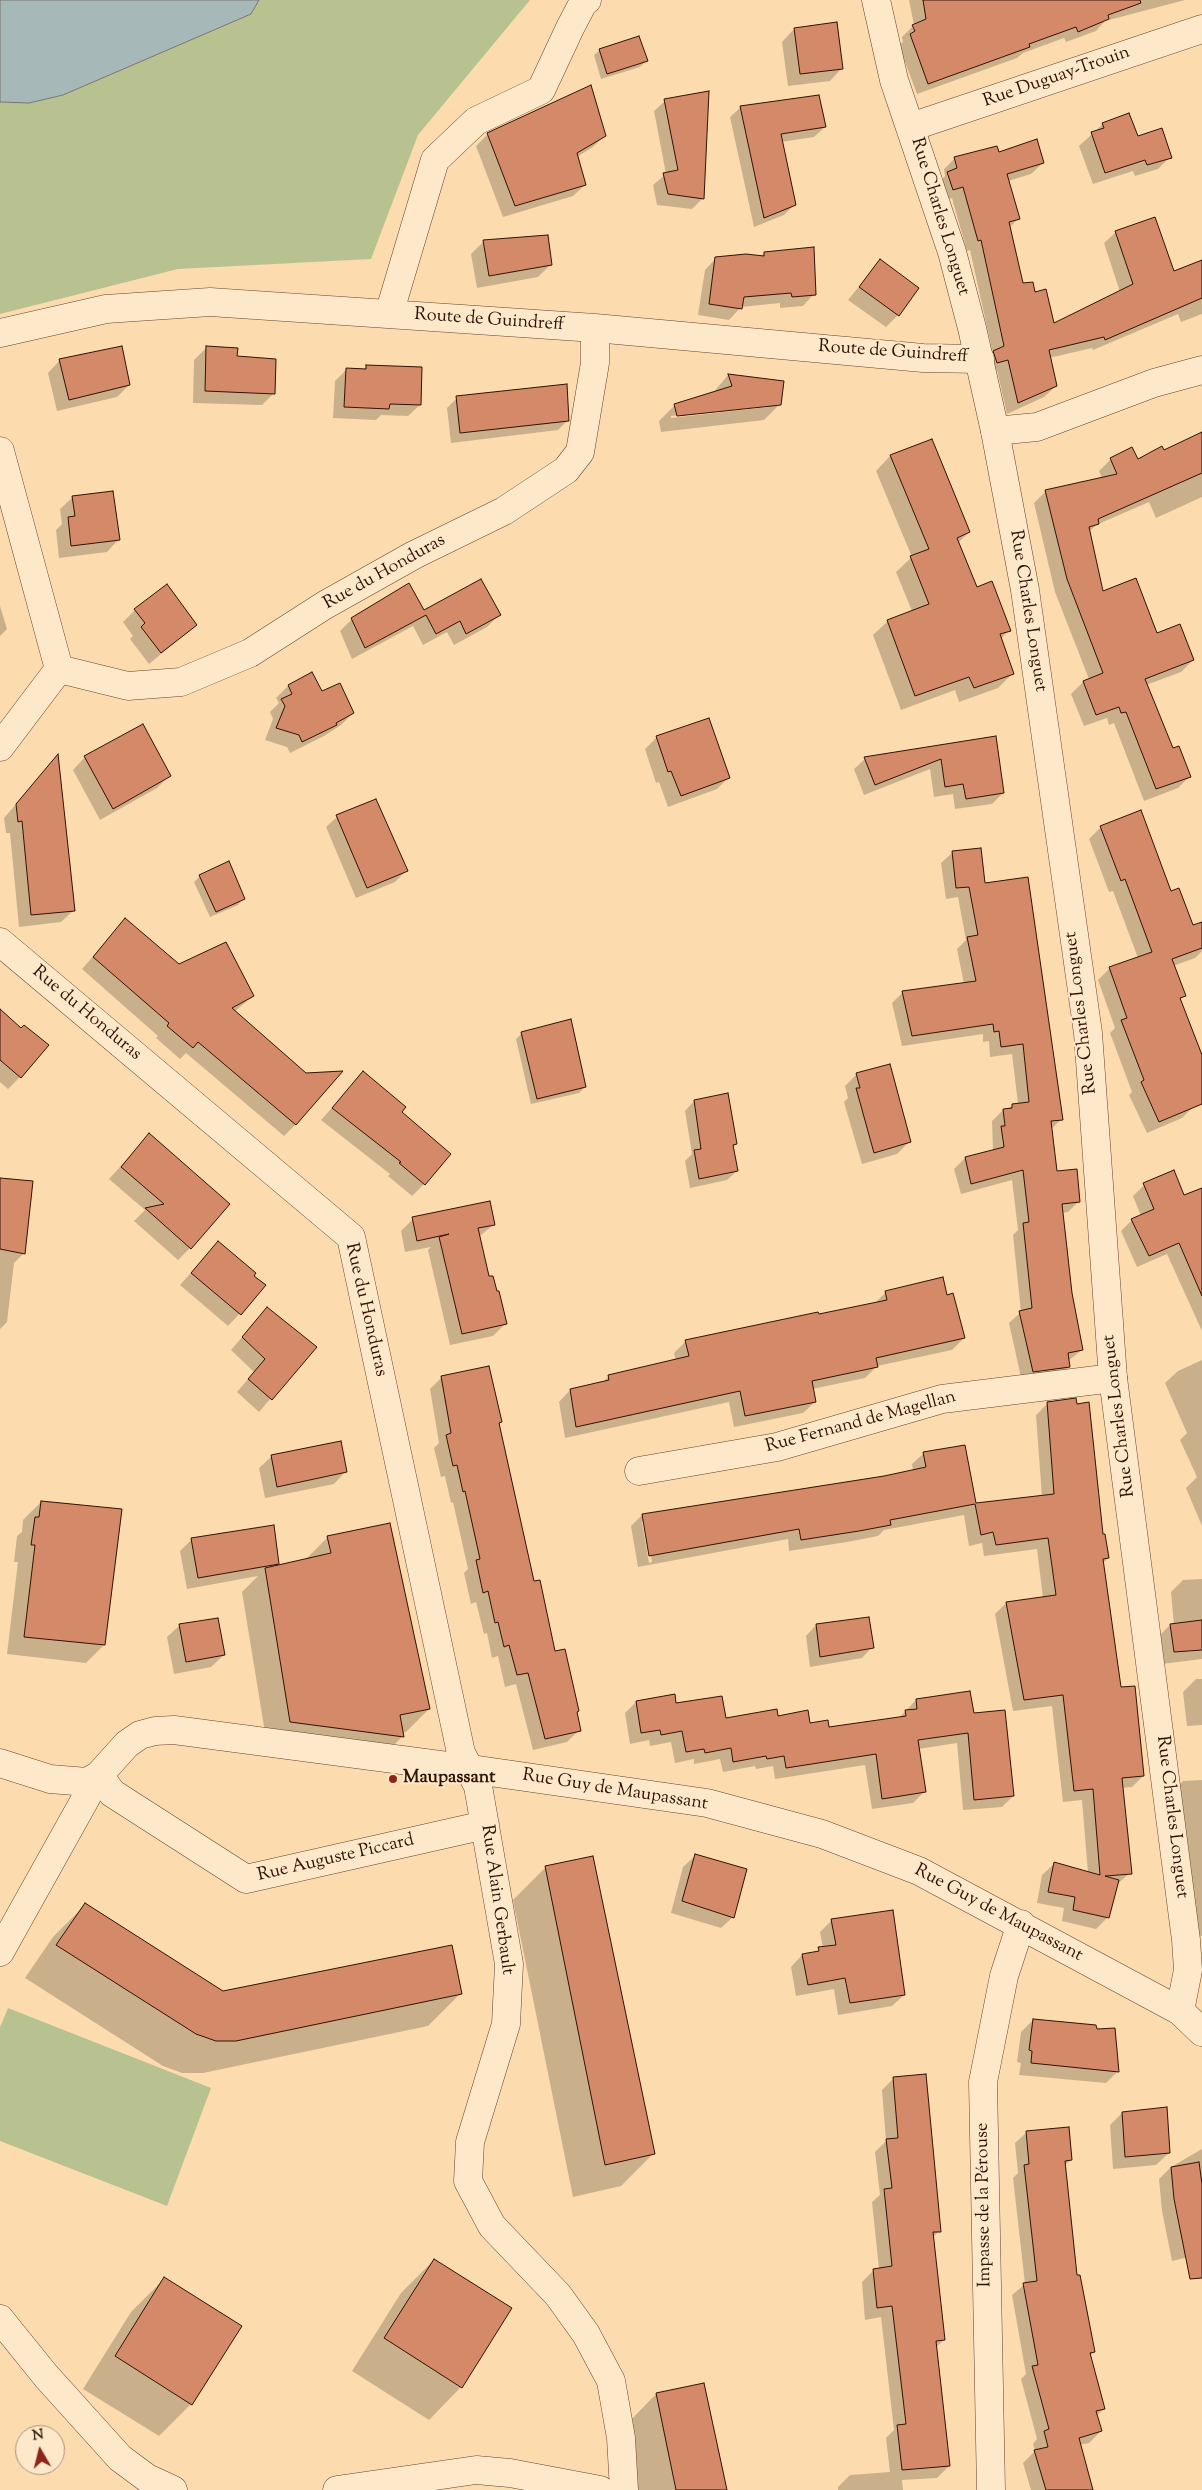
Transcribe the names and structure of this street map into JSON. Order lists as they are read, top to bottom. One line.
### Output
{"streets":{"street":["Rue Duguay-Trouin","Rue Charles Longuet","Route de Guindreff","Rue du Honduras","Rue Fernand de Magellan","Rue Guy de Maupassant","Rue Auguste Piccard","Rue Alain Gerbault","Impasse de la Pérouse"]},"crossings":[["Rue Duguay-Trouin","Rue Charles Longuet"],["Rue Charles Longuet","Route de Guindreff"],["Rue Charles Longuet","Rue Fernand de Magellan"],["Rue Charles Longuet","Rue Guy de Maupassant"],["Route de Guindreff","Rue du Honduras"],["Rue du Honduras","Rue Guy de Maupassant"],["Rue du Honduras","Rue Alain Gerbault"],["Rue Guy de Maupassant","Rue Auguste Piccard"],["Rue Guy de Maupassant","Rue Alain Gerbault"],["Rue Guy de Maupassant","Impasse de la Pérouse"],["Rue Auguste Piccard","Rue Alain Gerbault"]],"places":["Maupassant"],"north":"top"}
